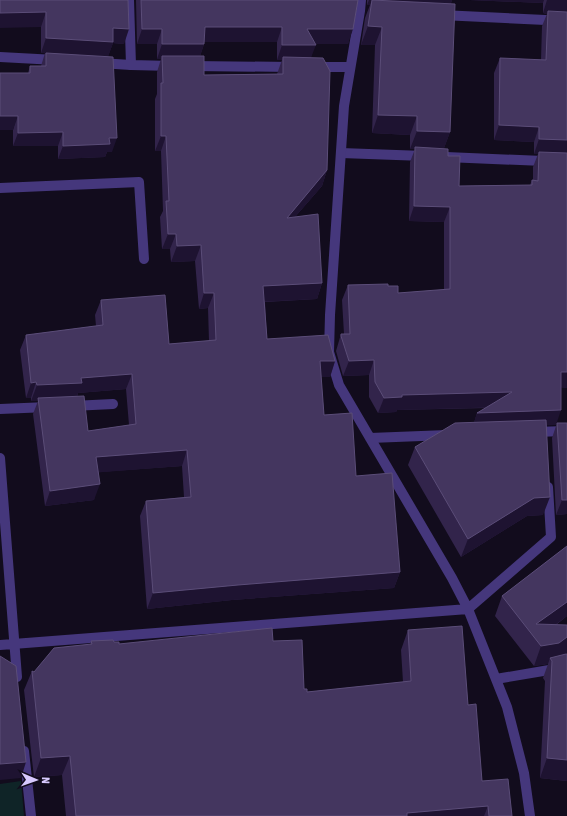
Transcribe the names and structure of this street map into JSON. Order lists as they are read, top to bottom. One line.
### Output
{"north":"right"}
